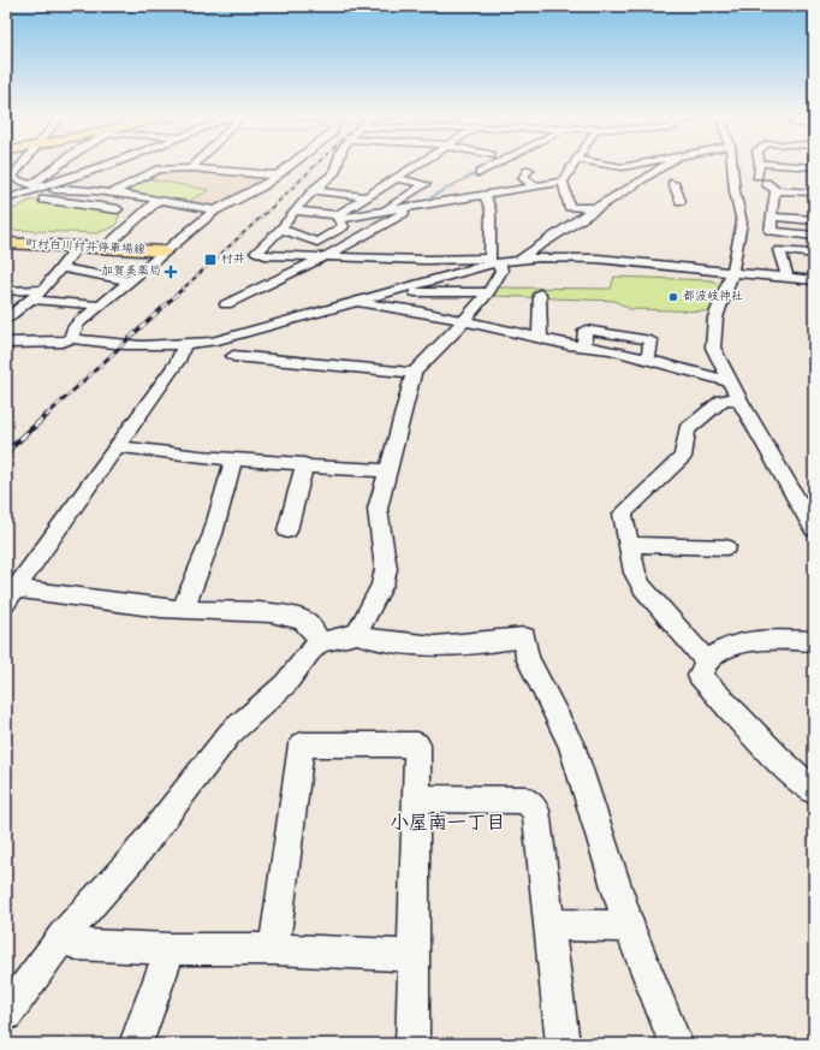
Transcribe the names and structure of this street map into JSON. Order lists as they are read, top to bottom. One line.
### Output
{"streets":{"main road":["町村白川村井停車場線"]},"districts":["小屋南一丁目"],"places":{"transit":["村井"],"health":["加賀美薬局"],"other":["都波岐神社"]}}
